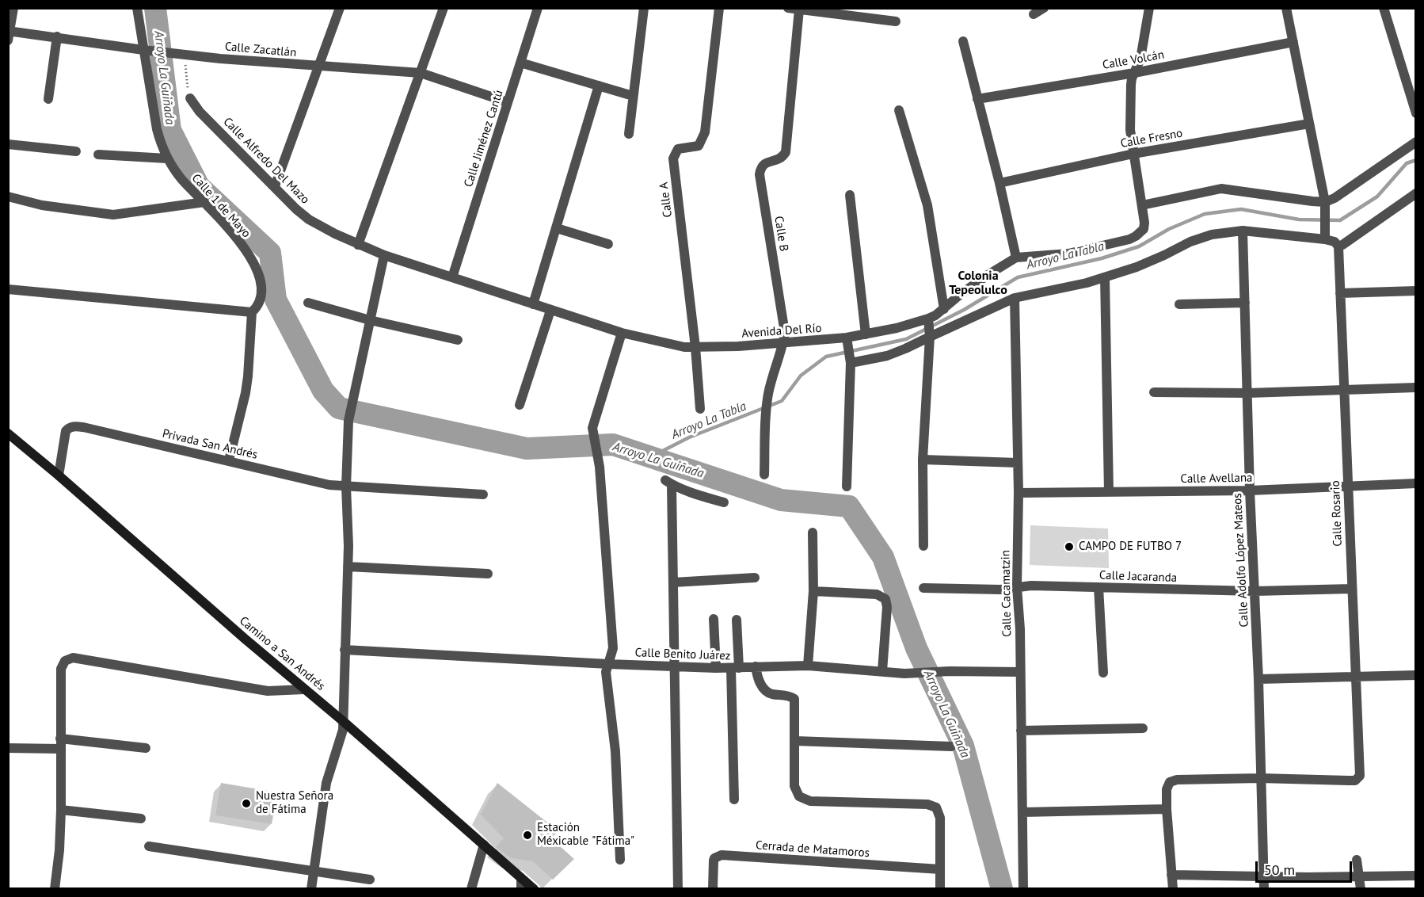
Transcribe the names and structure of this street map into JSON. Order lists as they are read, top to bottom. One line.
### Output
{"streets":{"main road":["Camino a San Andrés"],"street":["Calle Zacatlán","Calle Volcán","Calle Jiménez Cantú","Calle Fresno","Calle Alfredo Del Mazo","Calle A","Calle 1 de Mayo","Calle B","Avenida Del Río","Privada San Andrés","Calle Avellana","Calle Rosario","Calle Adolfo López Mateos","Calle Jacaranda","Calle Cacamatzin","Calle Benito Juárez","Cerrada de Matamoros"]},"crossings":[["Calle Zacatlán","Calle Jiménez Cantú"],["Calle Zacatlán","Calle 1 de Mayo"],["Calle Jiménez Cantú","Avenida Del Río"],["Calle Alfredo Del Mazo","Avenida Del Río"],["Calle A","Avenida Del Río"],["Calle 1 de Mayo","Privada San Andrés"],["Calle B","Avenida Del Río"],["Privada San Andrés","Camino a San Andrés"],["Calle Avellana","Calle Rosario"],["Calle Avellana","Calle Adolfo López Mateos"],["Calle Avellana","Calle Cacamatzin"],["Calle Rosario","Calle Adolfo López Mateos"],["Calle Rosario","Calle Jacaranda"],["Calle Adolfo López Mateos","Calle Jacaranda"],["Calle Jacaranda","Calle Cacamatzin"],["Calle Cacamatzin","Calle Benito Juárez"]],"districts":["Colonia Tepeolulco"],"water":["Arroyo La Guiñada","Arroyo La Tabla"],"places":["CAMPO DE FUTBO 7","Nuestra Señora de Fátima","Estación Méxicable \"Fátima\""],"scale_bar":"50 m"}
